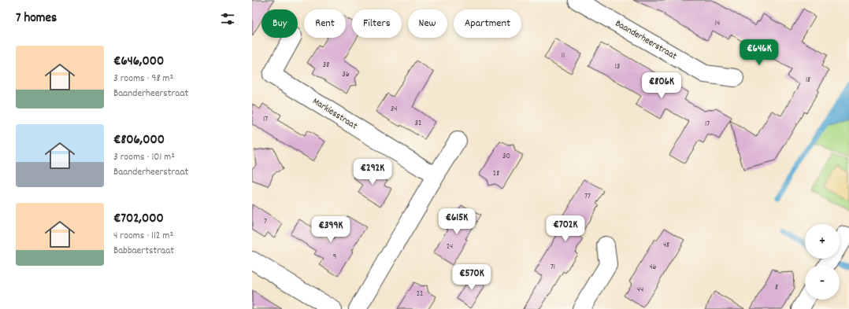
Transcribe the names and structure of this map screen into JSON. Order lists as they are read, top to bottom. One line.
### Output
{"streets":{"street":["Baanderheerstraat","Markiesstraat"]},"house_numbers":["14","11","38","13","36","18","34","17","32","17","30","28","77","7","48","24","9","71","46","8","44","22"],"page":{"heading":"7 homes","chip":["Buy","Rent","Filters","New","Apartment"],"list":[{"name":"€646,000","note":"3 rooms · 98 m² · Baanderheerstraat"},{"name":"€806,000","note":"3 rooms · 101 m² · Baanderheerstraat"},{"name":"€702,000","note":"4 rooms · 112 m² · Babbaertstraat"}],"price":["€646K","€806K","€292K","€615K","€702K","€399K","€570K"],"map_buttons":["+","−"]}}
